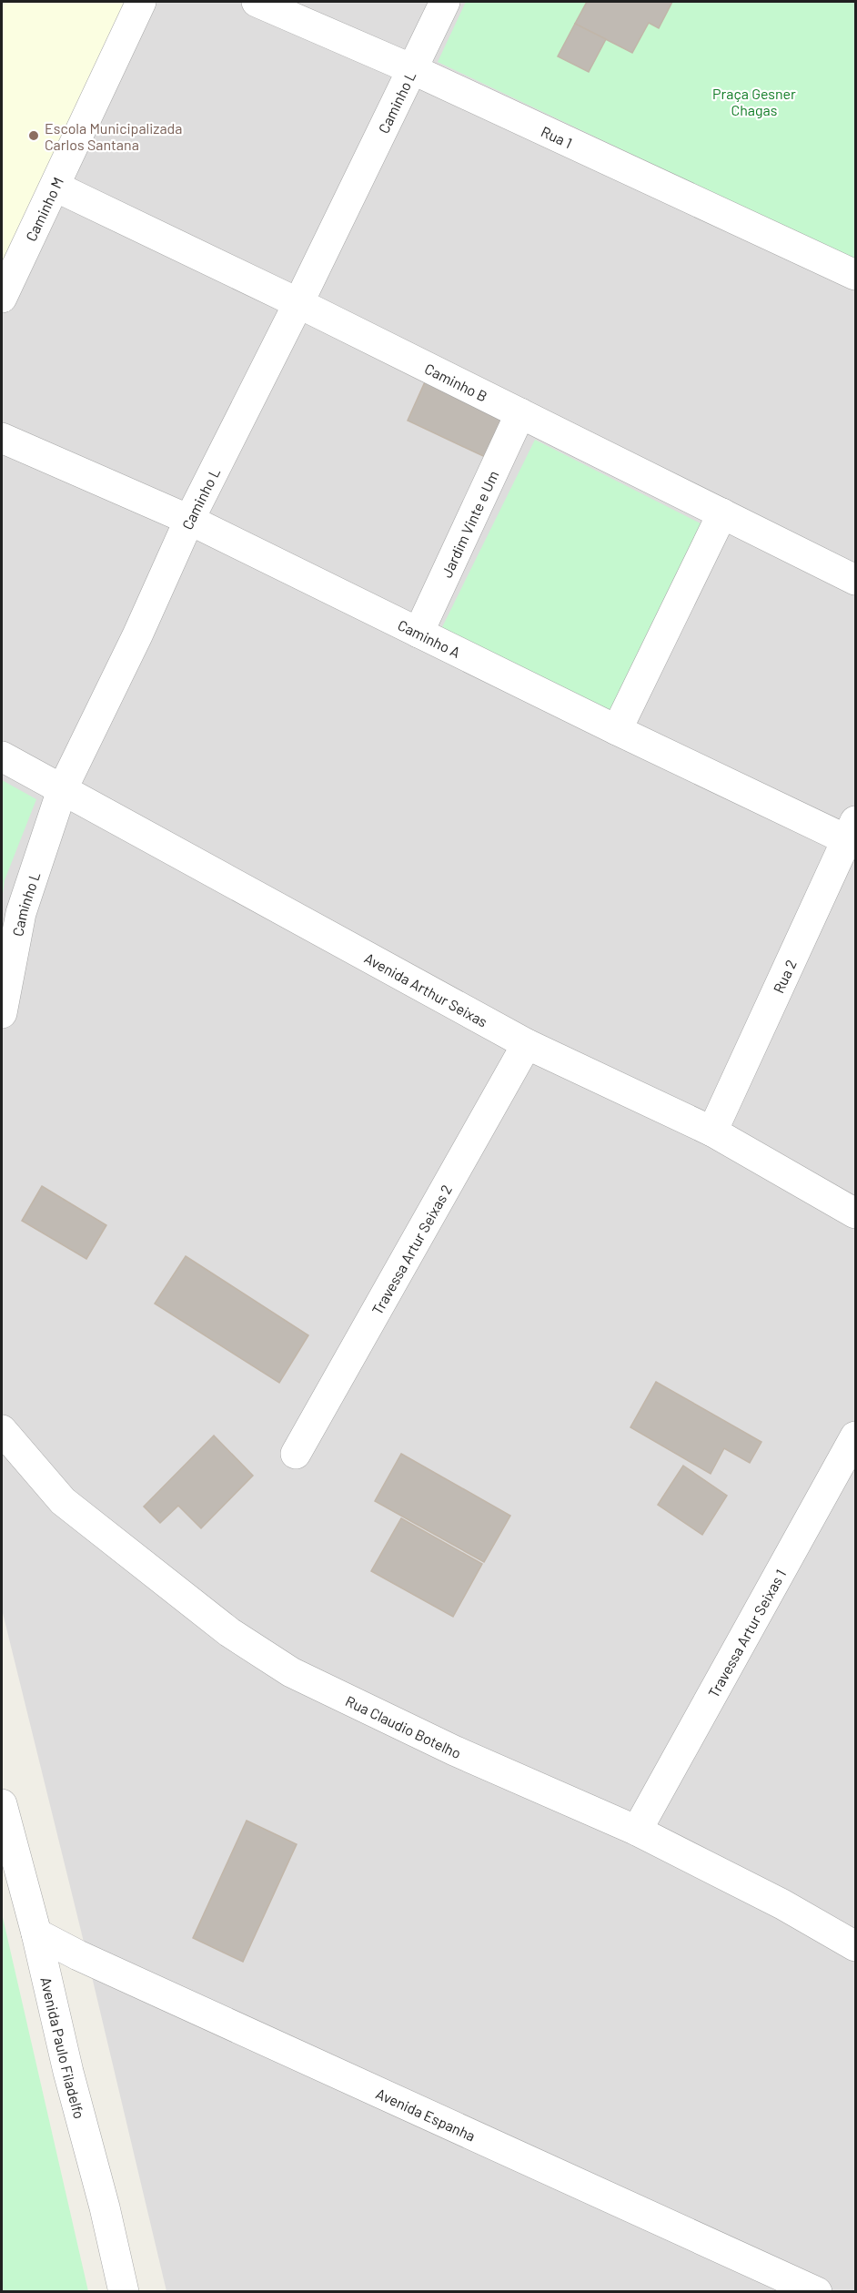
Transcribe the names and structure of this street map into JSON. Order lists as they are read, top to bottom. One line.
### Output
{"streets":{"street":["Caminho L","Rua 1","Caminho M","Caminho B","Jardim Vinte e Um","Caminho A","Rua 2","Avenida Arthur Seixas","Travessa Artur Seixas 2","Travessa Artur Seixas 1","Rua Claudio Botelho","Avenida Paulo Filadelfo","Avenida Espanha"]},"crossings":[["Caminho L","Rua 1"],["Caminho L","Caminho B"],["Caminho L","Caminho A"],["Caminho L","Avenida Arthur Seixas"],["Caminho M","Caminho B"],["Caminho B","Jardim Vinte e Um"],["Jardim Vinte e Um","Caminho A"],["Caminho A","Rua 2"],["Rua 2","Avenida Arthur Seixas"],["Avenida Arthur Seixas","Travessa Artur Seixas 2"],["Travessa Artur Seixas 1","Rua Claudio Botelho"],["Avenida Paulo Filadelfo","Avenida Espanha"]],"parks":["Praça Gesner Chagas"],"places":["Escola Municipalizada Carlos Santana"]}
